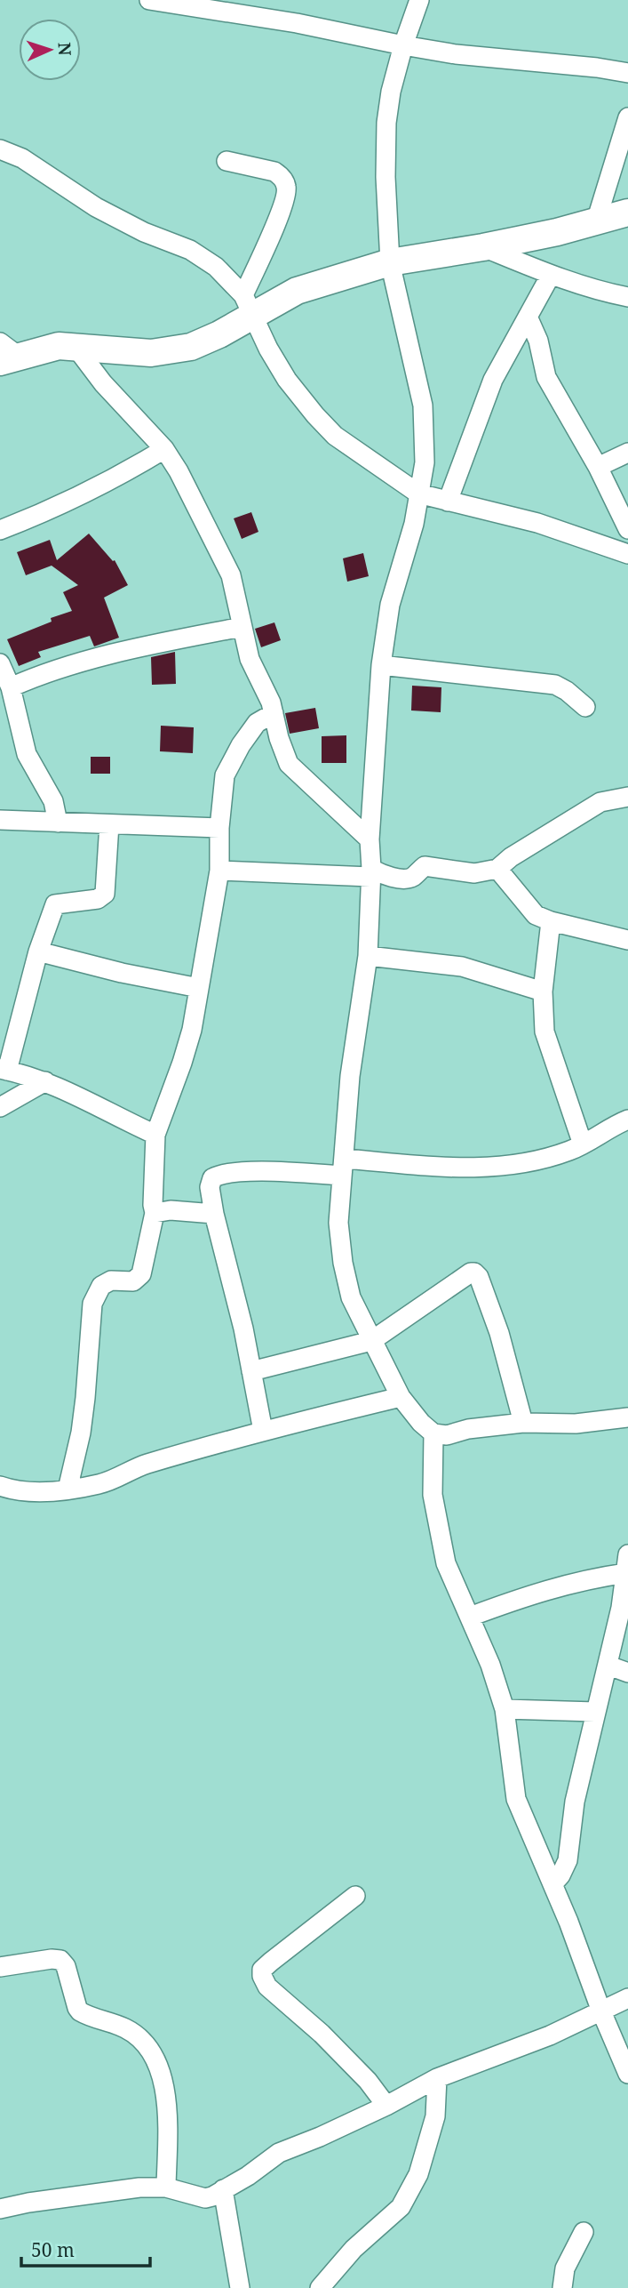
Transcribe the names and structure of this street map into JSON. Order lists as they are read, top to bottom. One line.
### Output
{"scale_bar":"50 m","north":"right"}
